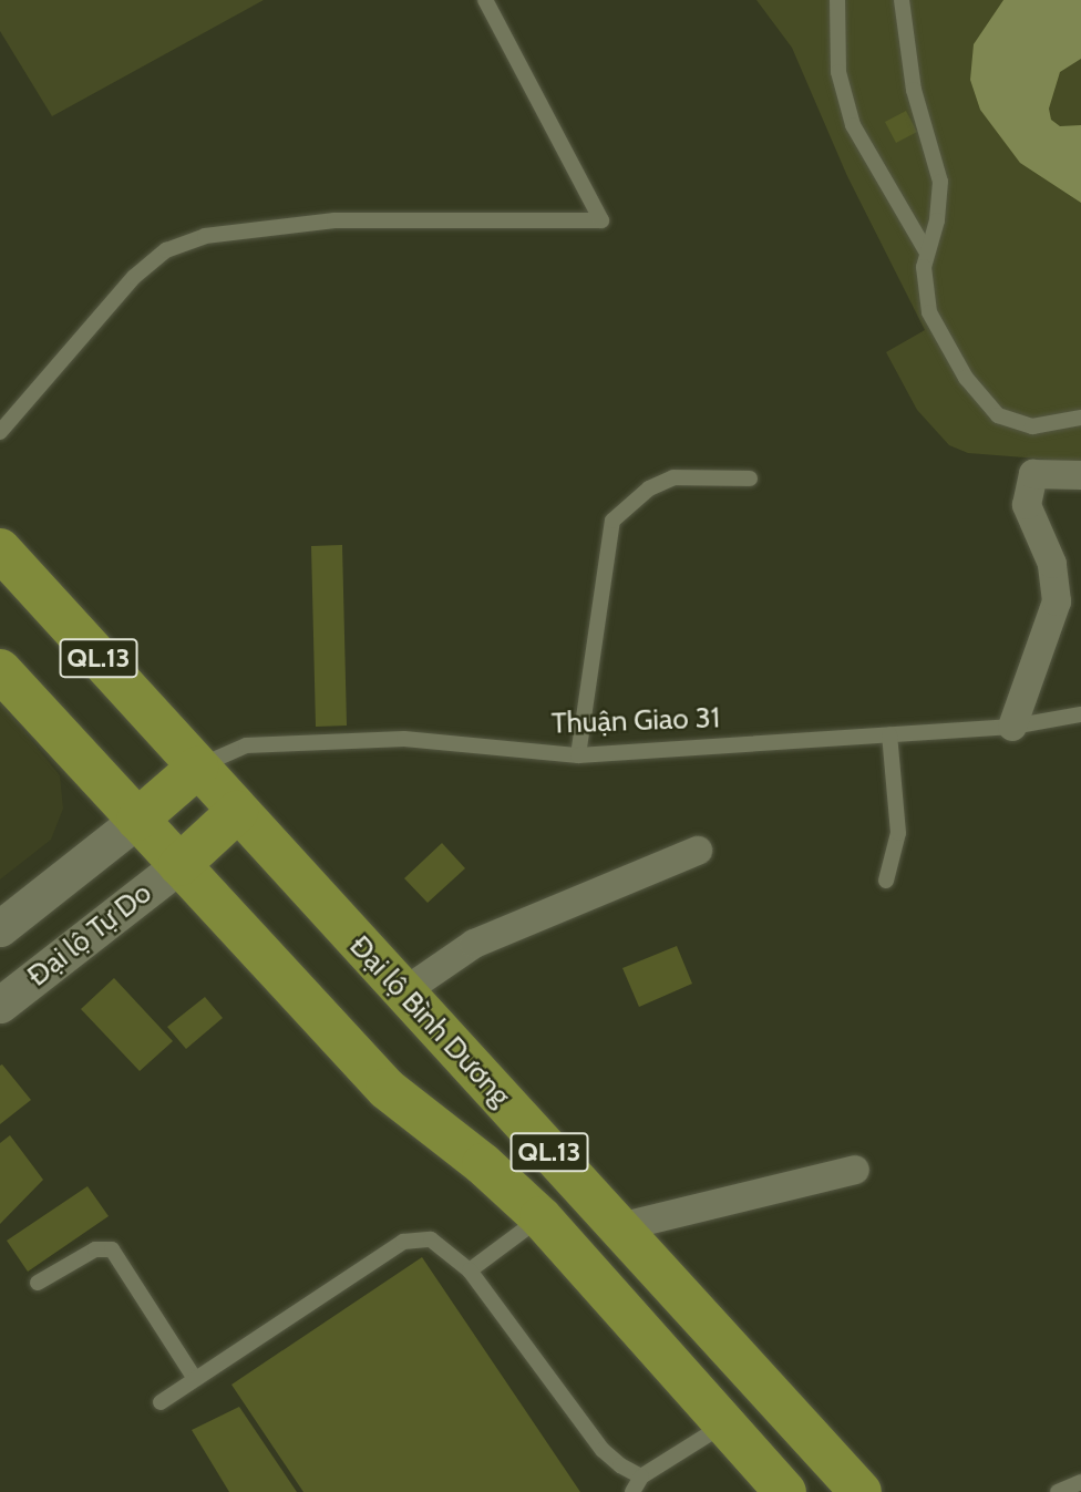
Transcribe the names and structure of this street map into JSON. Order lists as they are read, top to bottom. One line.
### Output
{"streets":{"highway":["QL.13","Đại lộ Bình Dương"],"street":["Đại lộ Tự Do"],"lane":["Thuận Giao 31"]},"crossings":[["QL.13","Đại lộ Tự Do"],["Thuận Giao 31","Đại lộ Bình Dương"]]}
